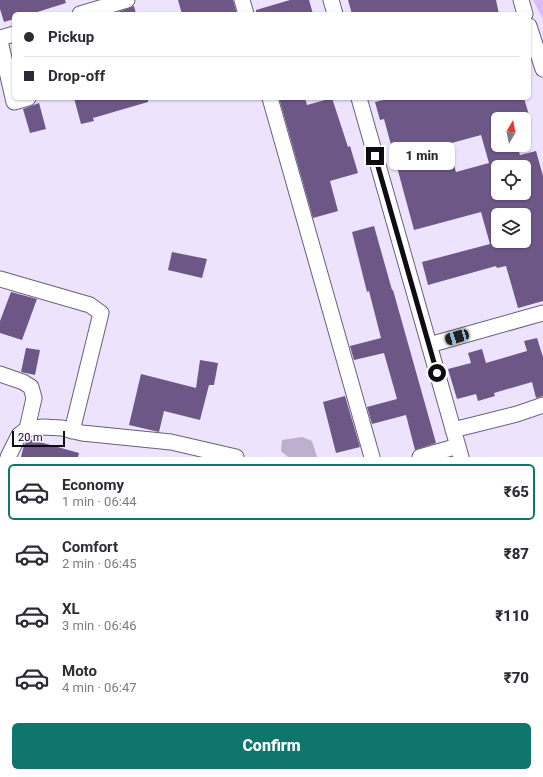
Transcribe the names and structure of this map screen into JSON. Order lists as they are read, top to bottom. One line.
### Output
{"scale_bar":"20 m","north":"top","page":{"banner":["Pickup","Drop-off"],"bubble":"1 min","scale":"20 m","list":[{"name":"Economy","note":"1 min · 06:44","value":"₹65"},{"name":"Comfort","note":"2 min · 06:45","value":"₹87"},{"name":"XL","note":"3 min · 06:46","value":"₹110"},{"name":"Moto","note":"4 min · 06:47","value":"₹70"}],"buttons":"Confirm"}}
